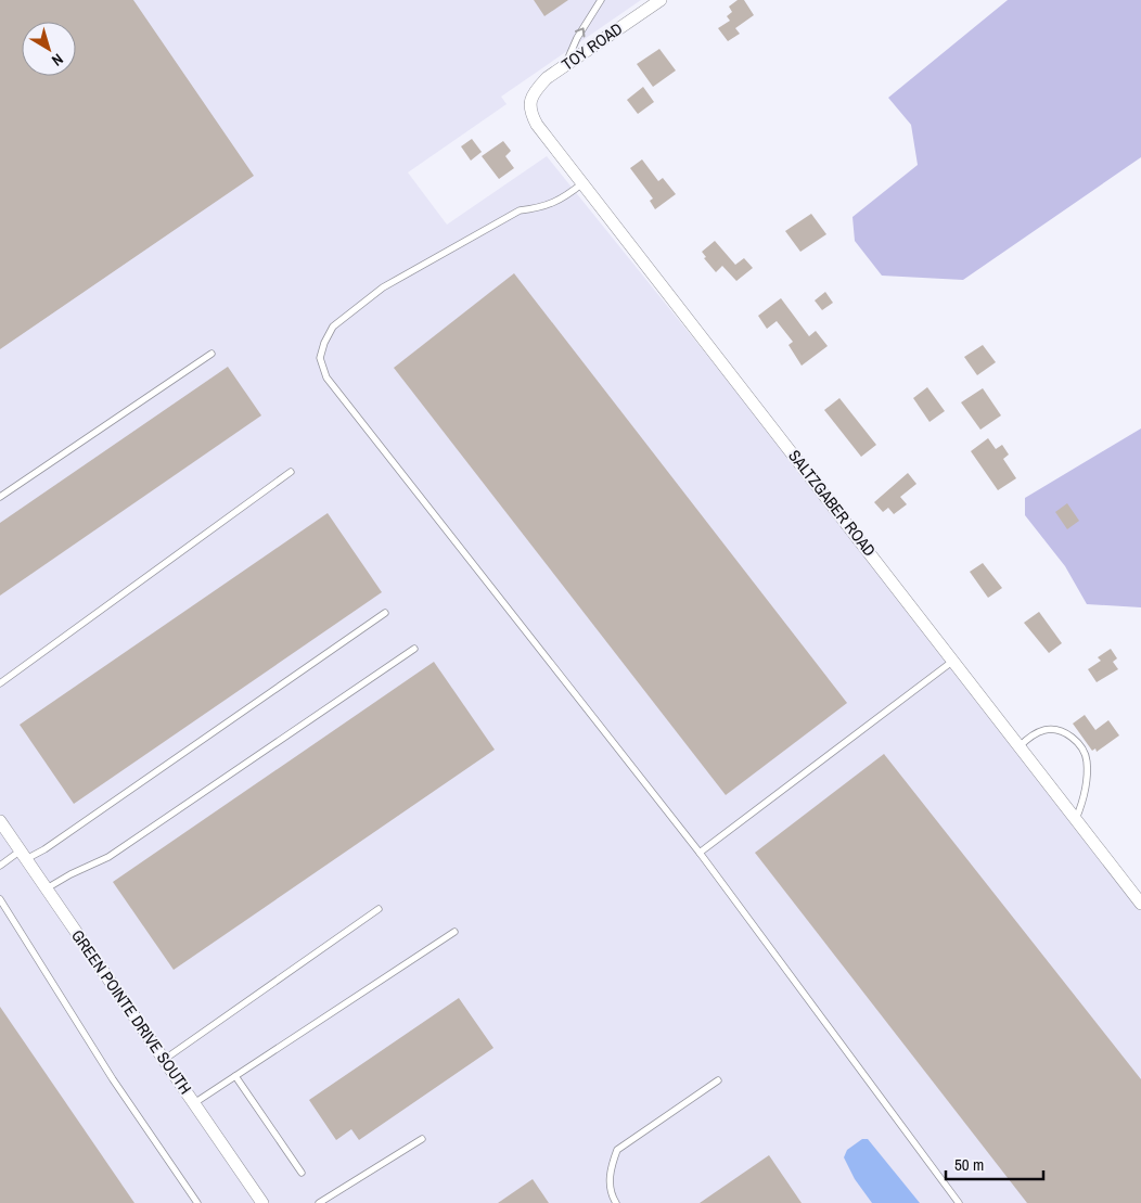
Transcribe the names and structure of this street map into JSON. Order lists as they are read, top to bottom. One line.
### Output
{"streets":{"street":["TOY ROAD","SALTZGABER ROAD","GREEN POINTE DRIVE SOUTH"]},"crossings":[["TOY ROAD","SALTZGABER ROAD"]],"scale_bar":"50 m","north":"bottom right"}
